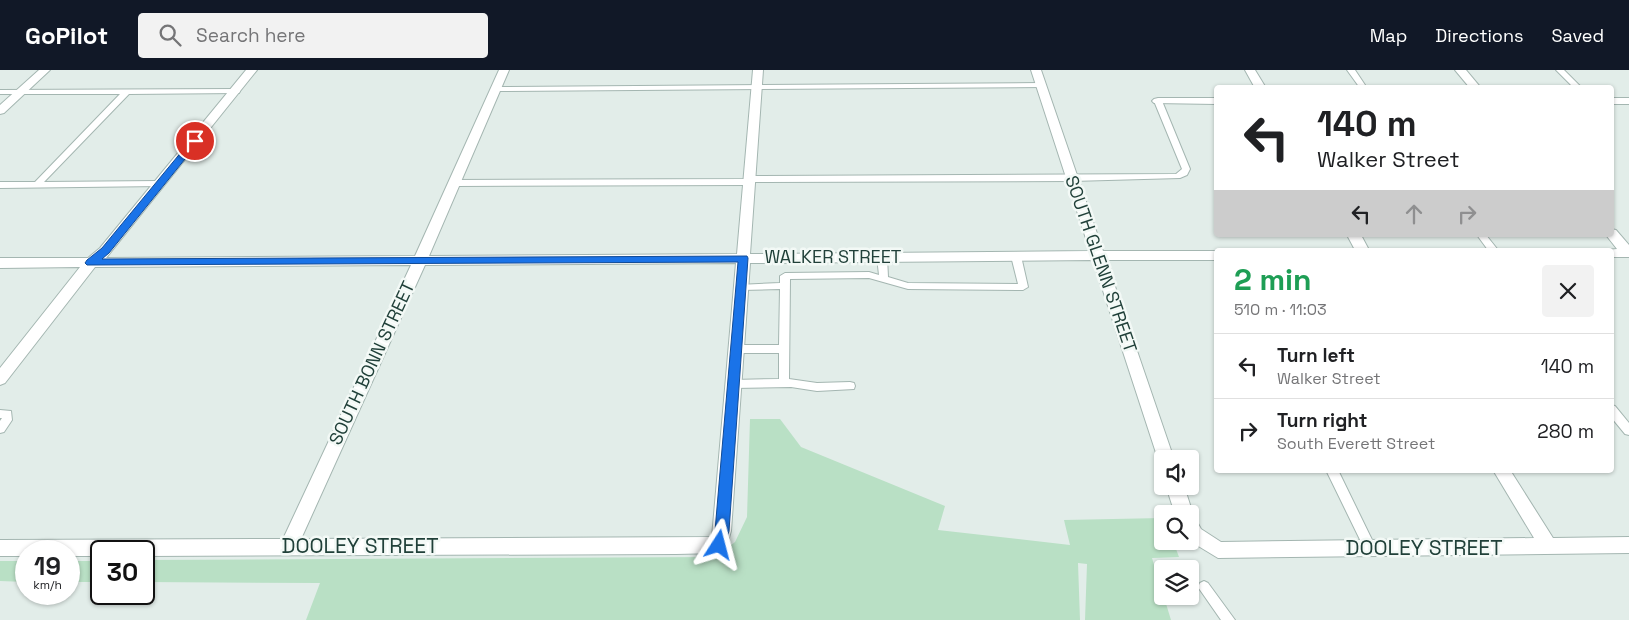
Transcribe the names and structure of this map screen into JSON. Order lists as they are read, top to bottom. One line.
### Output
{"streets":{"street":["WALKER STREET","SOUTH GLENN STREET","SOUTH BONN STREET","DOOLEY STREET"]},"crossings":[["WALKER STREET","SOUTH GLENN STREET"],["WALKER STREET","SOUTH BONN STREET"],["SOUTH BONN STREET","DOOLEY STREET"]],"page":{"header":"GoPilot","search":"Search here","nav":["Map","Directions","Saved"],"turn":["140 m","Walker Street"],"heading":["2 min","510 m · 11:03"],"list":[{"name":"Turn left","note":"Walker Street","value":"140 m"},{"name":"Turn right","note":"South Everett Street","value":"280 m"}],"speed":"19 km/h","limit":"30"}}
